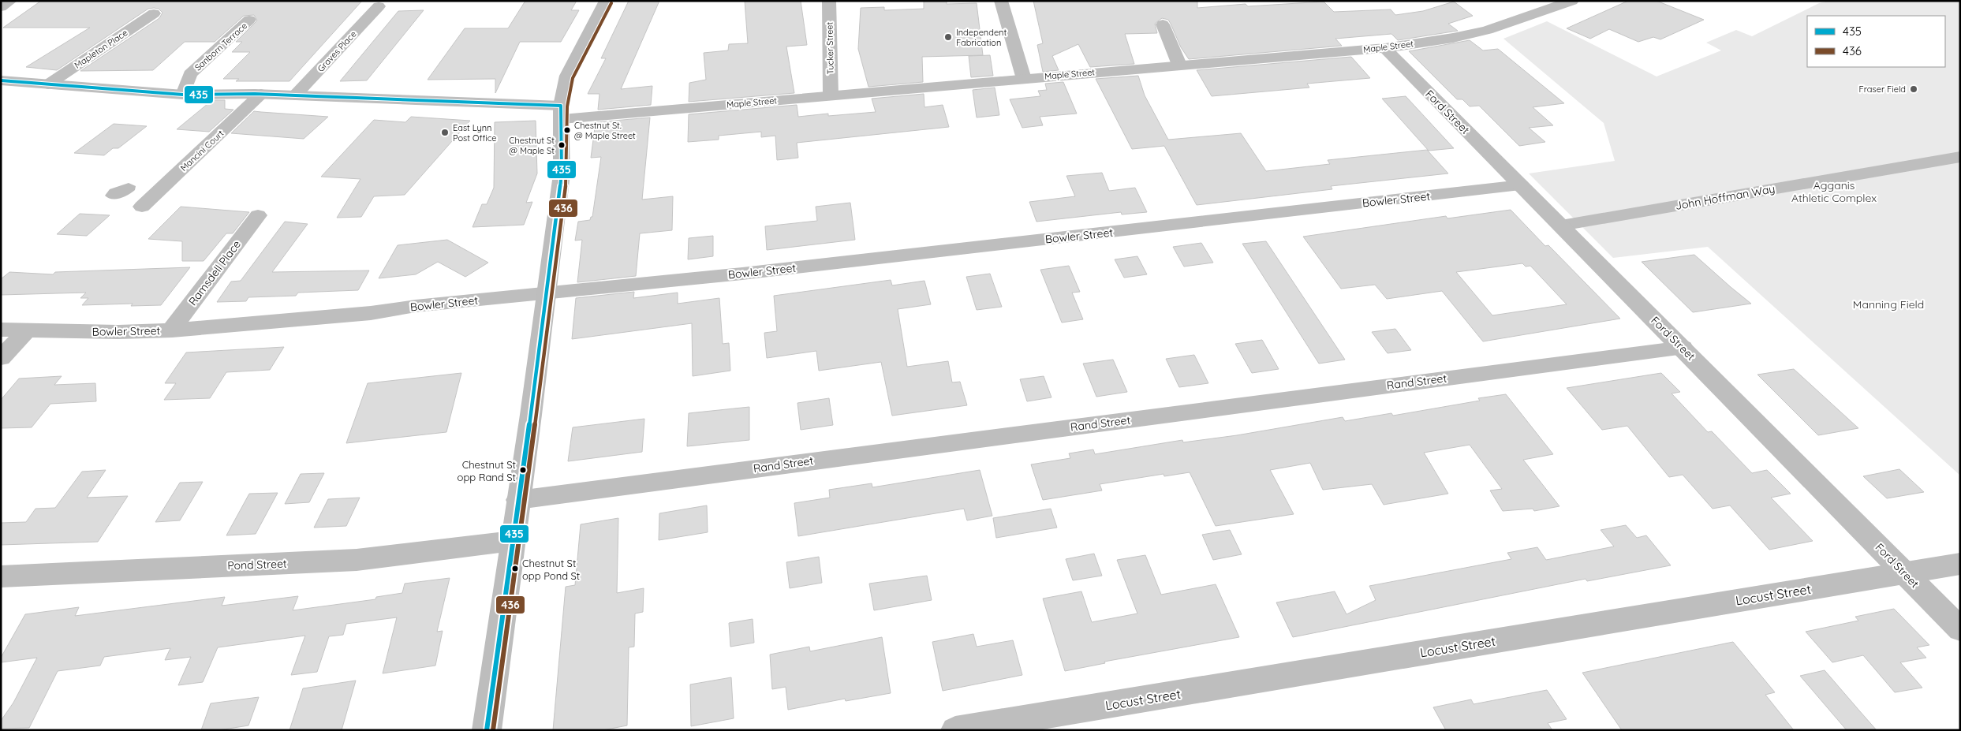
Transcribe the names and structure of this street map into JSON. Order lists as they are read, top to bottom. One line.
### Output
{"streets":{"street":["Sanborn Terrace","Maple Street","Tucker Street","Mapleton Place","Graves Place","Ford Street","Mancini Court","John Hoffman Way","Bowler Street","Ramsdell Place","Rand Street","Pond Street","Locust Street"]},"crossings":[["Sanborn Terrace","Maple Street"],["Maple Street","Tucker Street"],["Maple Street","Mapleton Place"],["Maple Street","Graves Place"],["Maple Street","Ford Street"],["Maple Street","Mancini Court"],["Ford Street","John Hoffman Way"],["Ford Street","Bowler Street"],["Ford Street","Rand Street"],["Ford Street","Locust Street"],["Bowler Street","Ramsdell Place"]],"parks":["Agganis Athletic Complex","Manning Field"],"places":["Independent Fabrication","Fraser Field","Chestnut St. @ Maple Street","East Lynn Post Office","Chestnut St @ Maple St","Chestnut St opp Rand St","Chestnut St opp Pond St"],"lines":["transit line 436","transit line 435"],"legend":["435","436"]}
